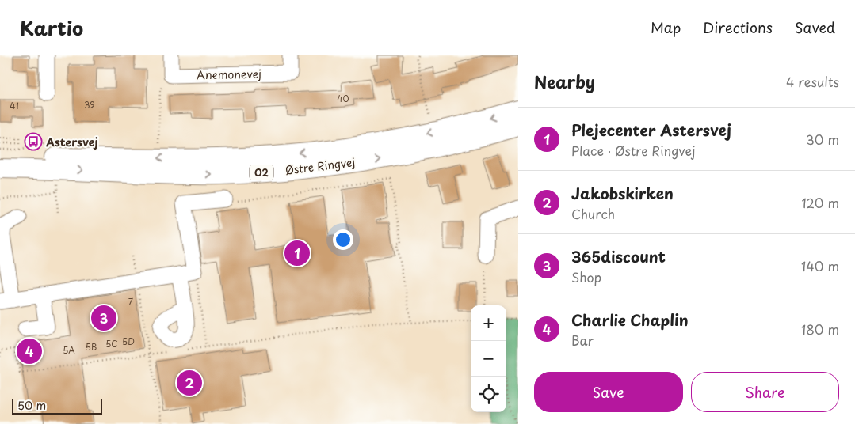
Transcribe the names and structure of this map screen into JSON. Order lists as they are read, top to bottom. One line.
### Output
{"streets":{"main road":["Østre Ringvej","O2"],"street":["Anemonevej"]},"places":{"bus stop":["Astersvej"]},"house_numbers":["40","39","41","7","5D","5C","5B","5A"],"scale_bar":"50 m","page":{"header":"Kartio","nav":["Map","Directions","Saved"],"heading":["Nearby","4 results"],"list":[{"mark":"1","name":"Plejecenter Astersvej","note":"Place · Østre Ringvej","value":"30 m"},{"mark":"2","name":"Jakobskirken","note":"Church","value":"120 m"},{"mark":"3","name":"365discount","note":"Shop","value":"140 m"},{"mark":"4","name":"Charlie Chaplin","note":"Bar","value":"180 m"}],"pins":["1","3","4","2"],"map_buttons":["+","−"],"buttons":["Save","Share"],"scale":"50 m"}}
